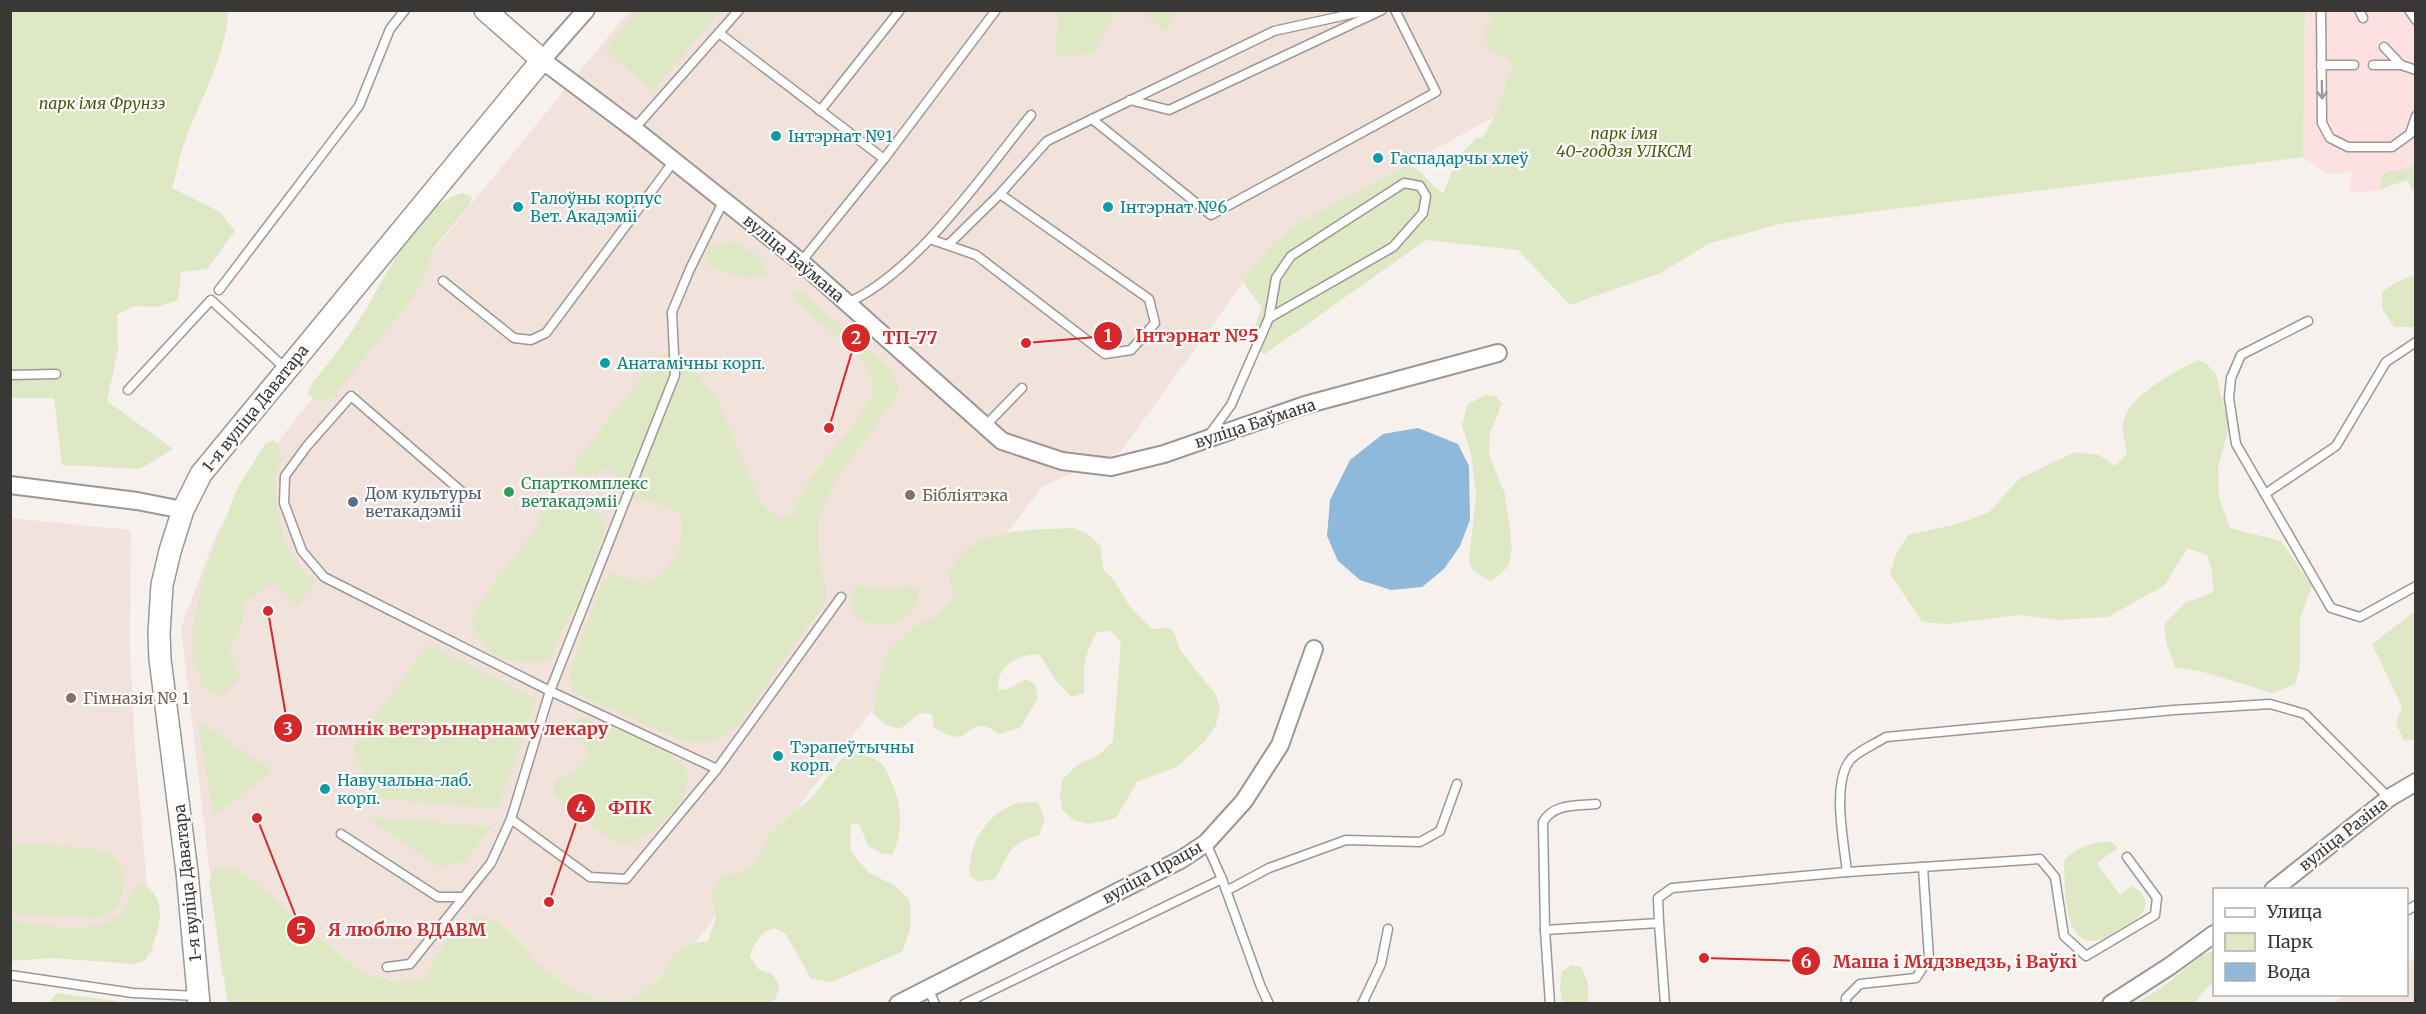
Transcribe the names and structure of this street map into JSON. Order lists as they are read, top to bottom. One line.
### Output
{"streets":{"street":["вуліца Баўмана","1-я вуліца Даватара","вуліца Разіна","вуліца Працы"]},"crossings":[["вуліца Баўмана","1-я вуліца Даватара"]],"parks":["парк імя Фрунзэ","парк імя 40-годдзя УЛКСМ"],"places":["Інтэрнат №1","Гаспадарчы хлеў","Галоўны корпус Вет. Акадэміі","Інтэрнат №6","Інтэрнат №5","Анатамічны корп.","ТП-77","Спарткомплекс ветакадэміі","Бібліятэка","Дом культуры ветакадэміі","помнік ветэрынарнаму лекару","Гімназія № 1","Тэрапеўтычны корп.","Навучальна-лаб. корп.","Я люблю ВДАВМ","ФПК","Маша і Мядзведзь, і Ваўкі"],"legend":["Улица","Парк","Вода"]}
